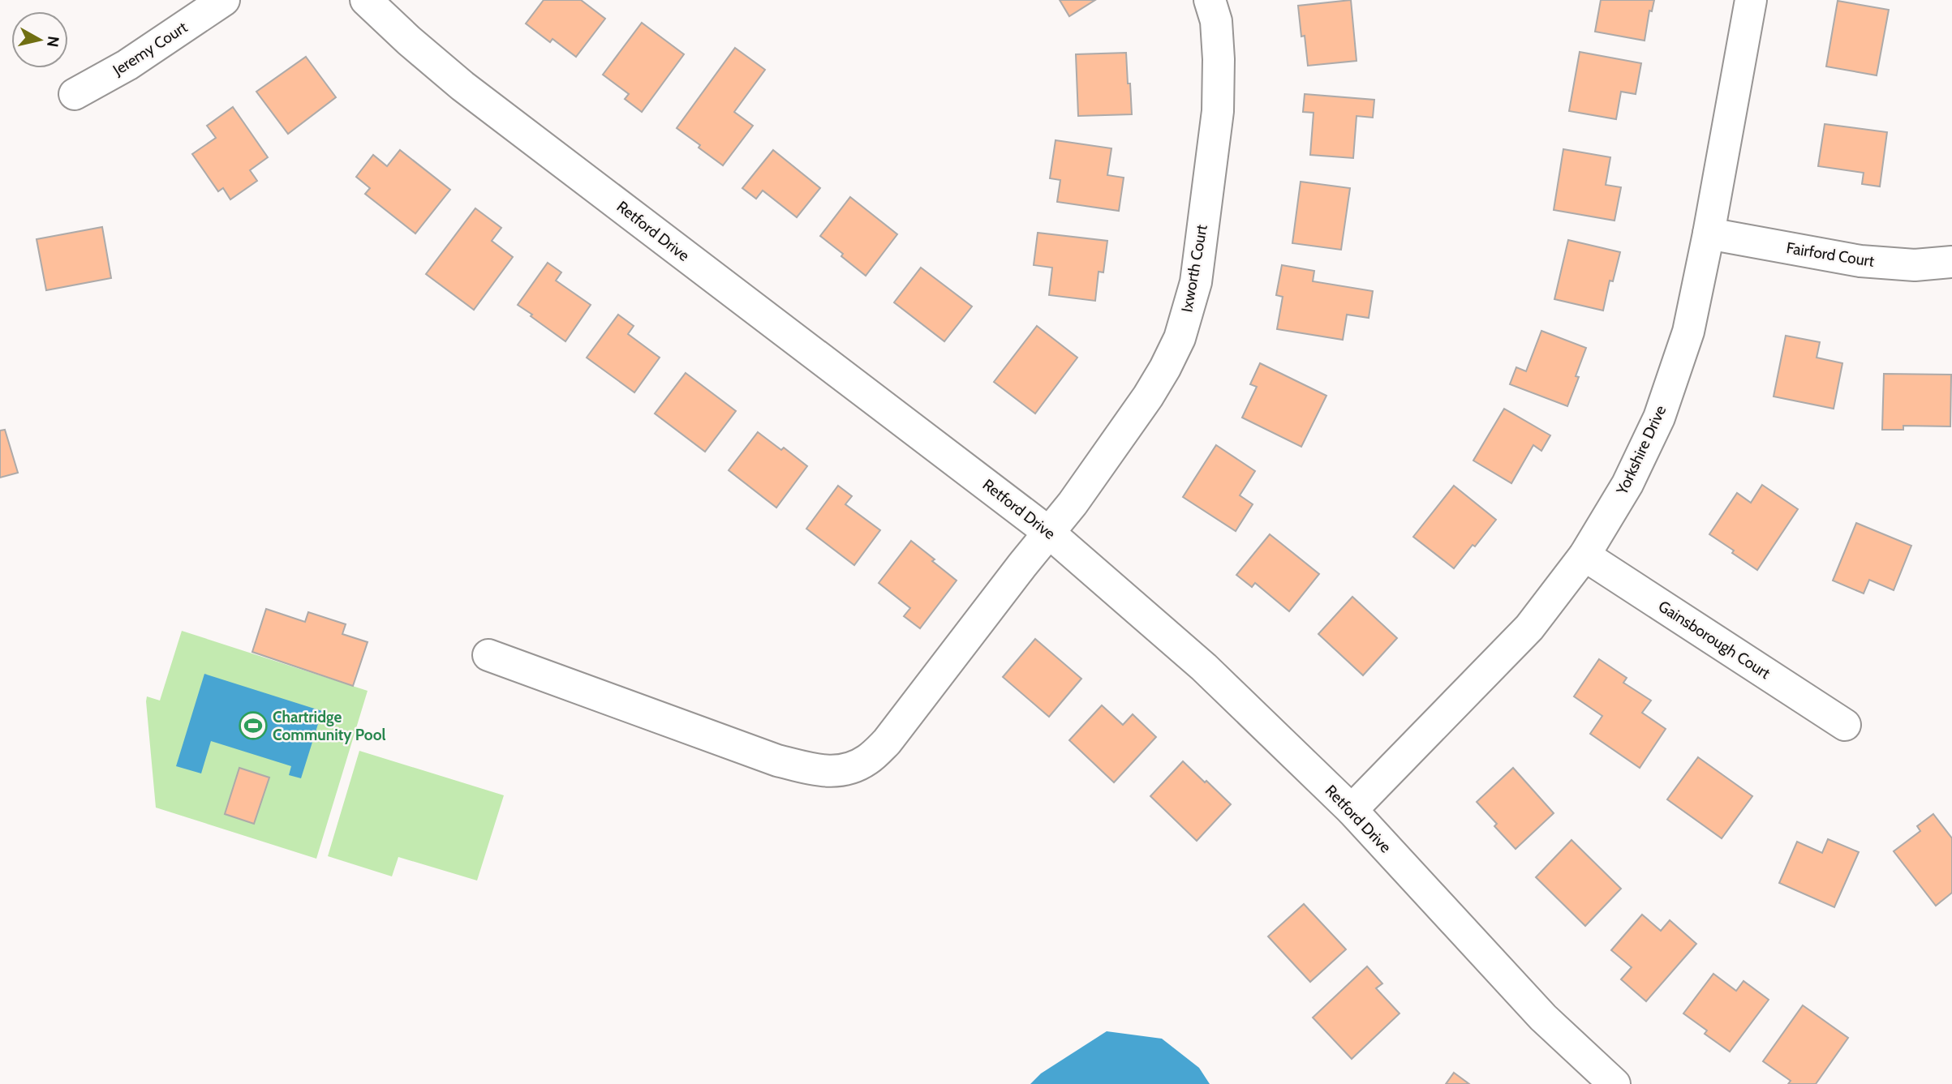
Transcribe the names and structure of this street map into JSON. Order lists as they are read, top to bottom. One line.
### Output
{"streets":{"street":["Jeremy Court","Retford Drive","Fairford Court","Ixworth Court","Yorkshire Drive","Gainsborough Court"]},"crossings":[["Retford Drive","Ixworth Court"],["Retford Drive","Yorkshire Drive"],["Fairford Court","Yorkshire Drive"],["Yorkshire Drive","Gainsborough Court"]],"places":{"sports":["Chartridge Community Pool"]},"north":"right"}
